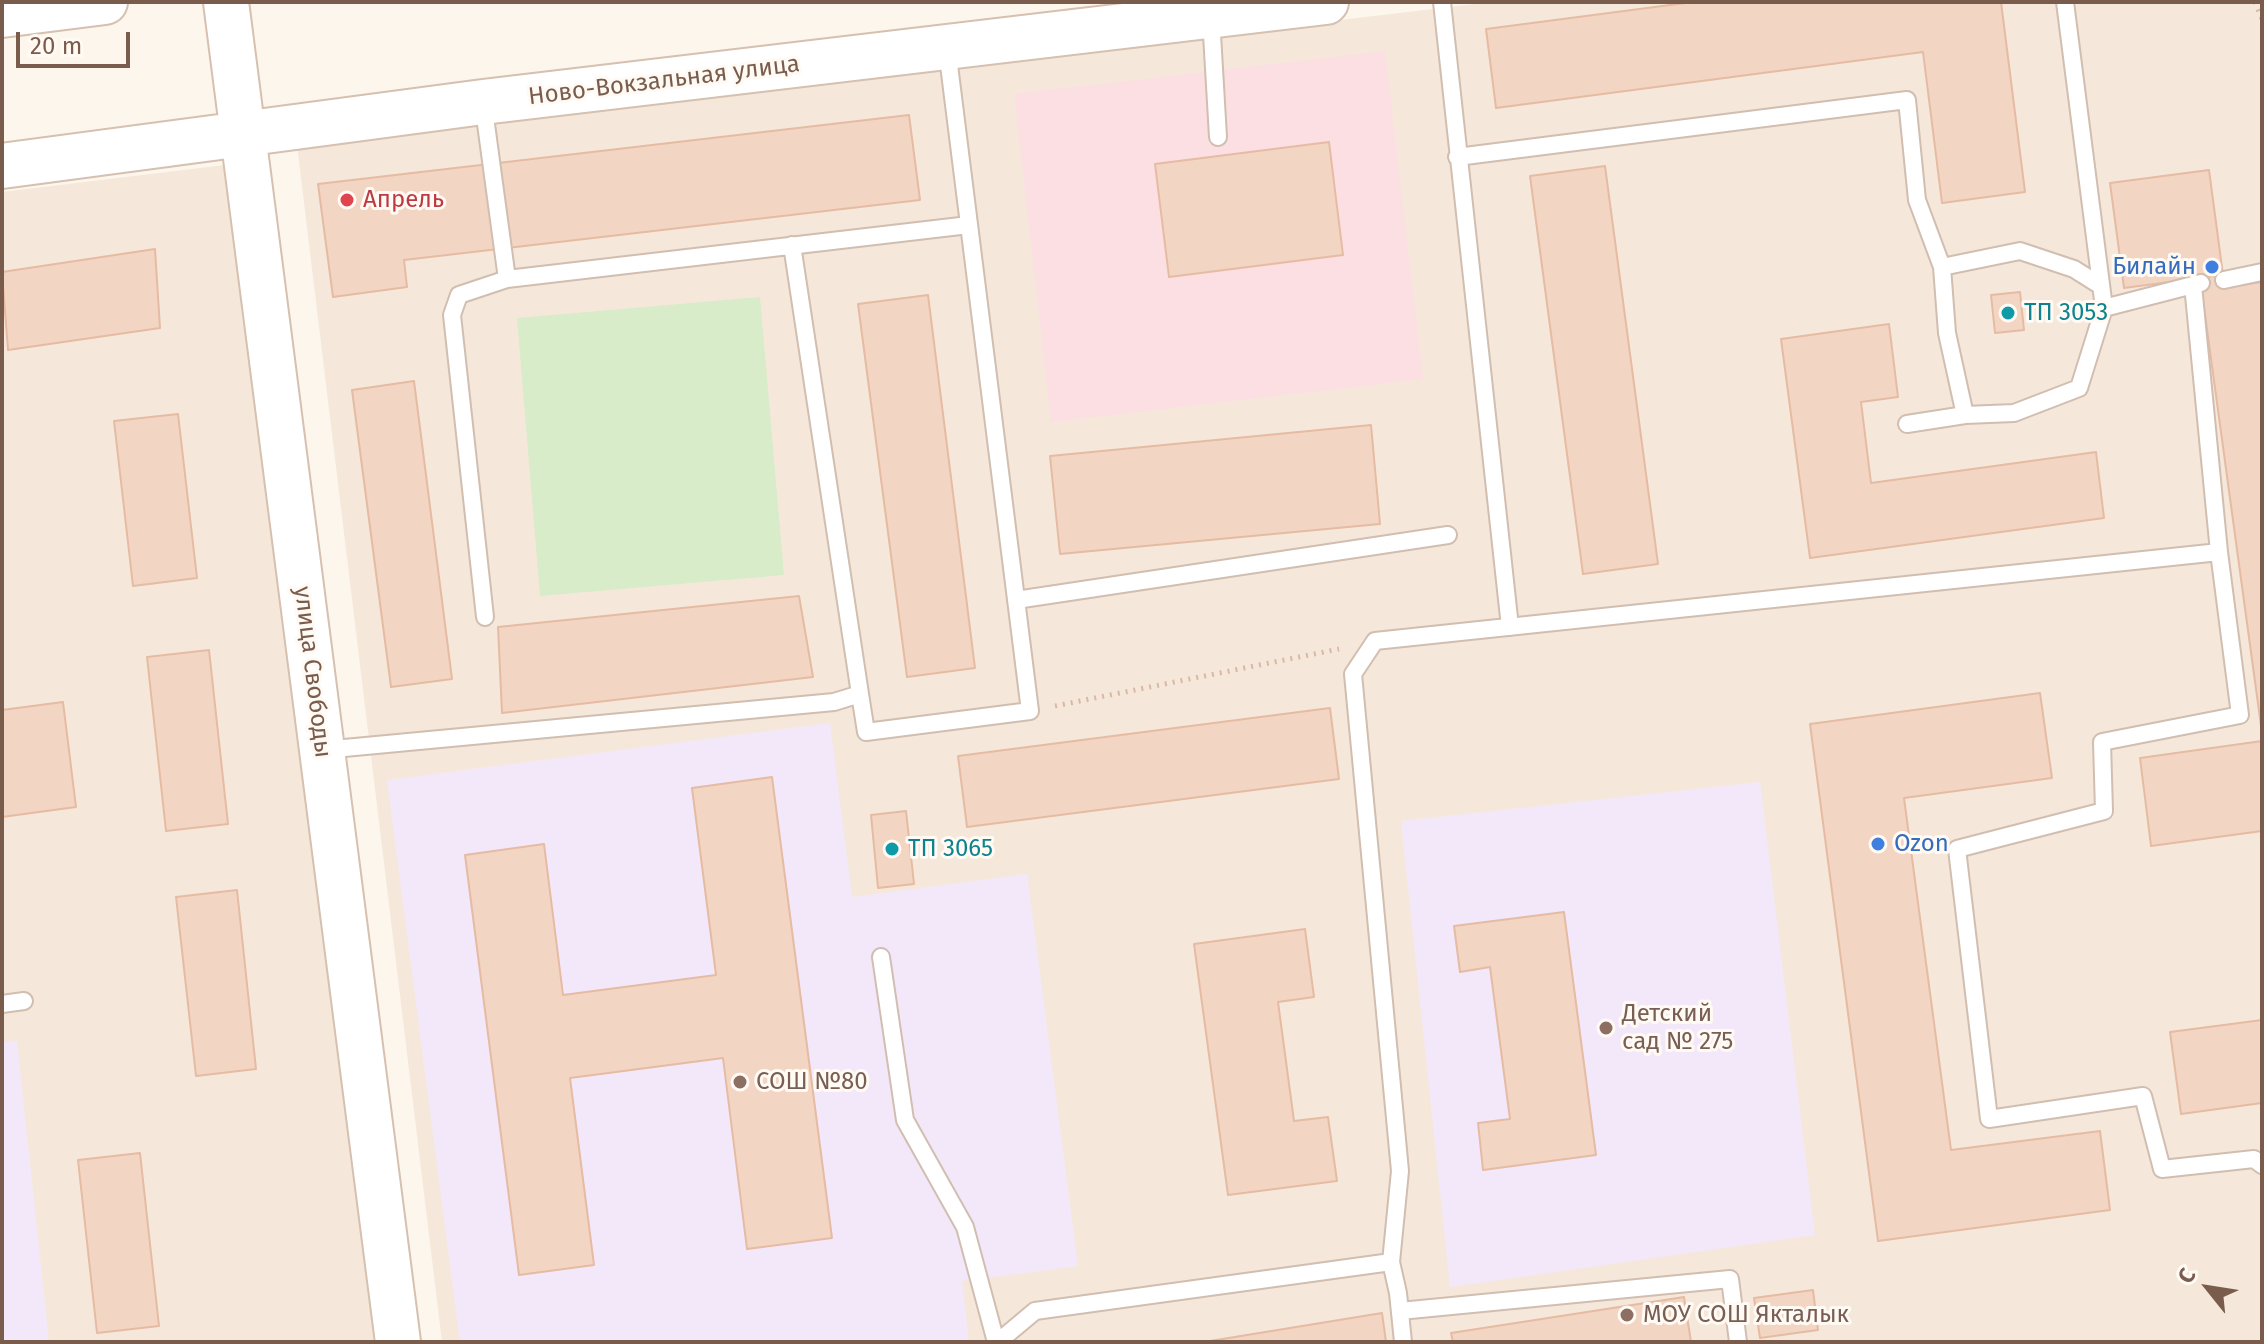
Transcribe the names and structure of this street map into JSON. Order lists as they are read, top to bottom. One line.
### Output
{"streets":{"main road":["Ново-Вокзальная улица","улица Свободы"]},"crossings":[["Ново-Вокзальная улица","улица Свободы"]],"places":["Апрель","Билайн","ТП 3053","Ozon","ТП 3065","Детский сад № 275","СОШ №80","МОУ СОШ Якталык"],"scale_bar":"20 m","north":"top left"}
